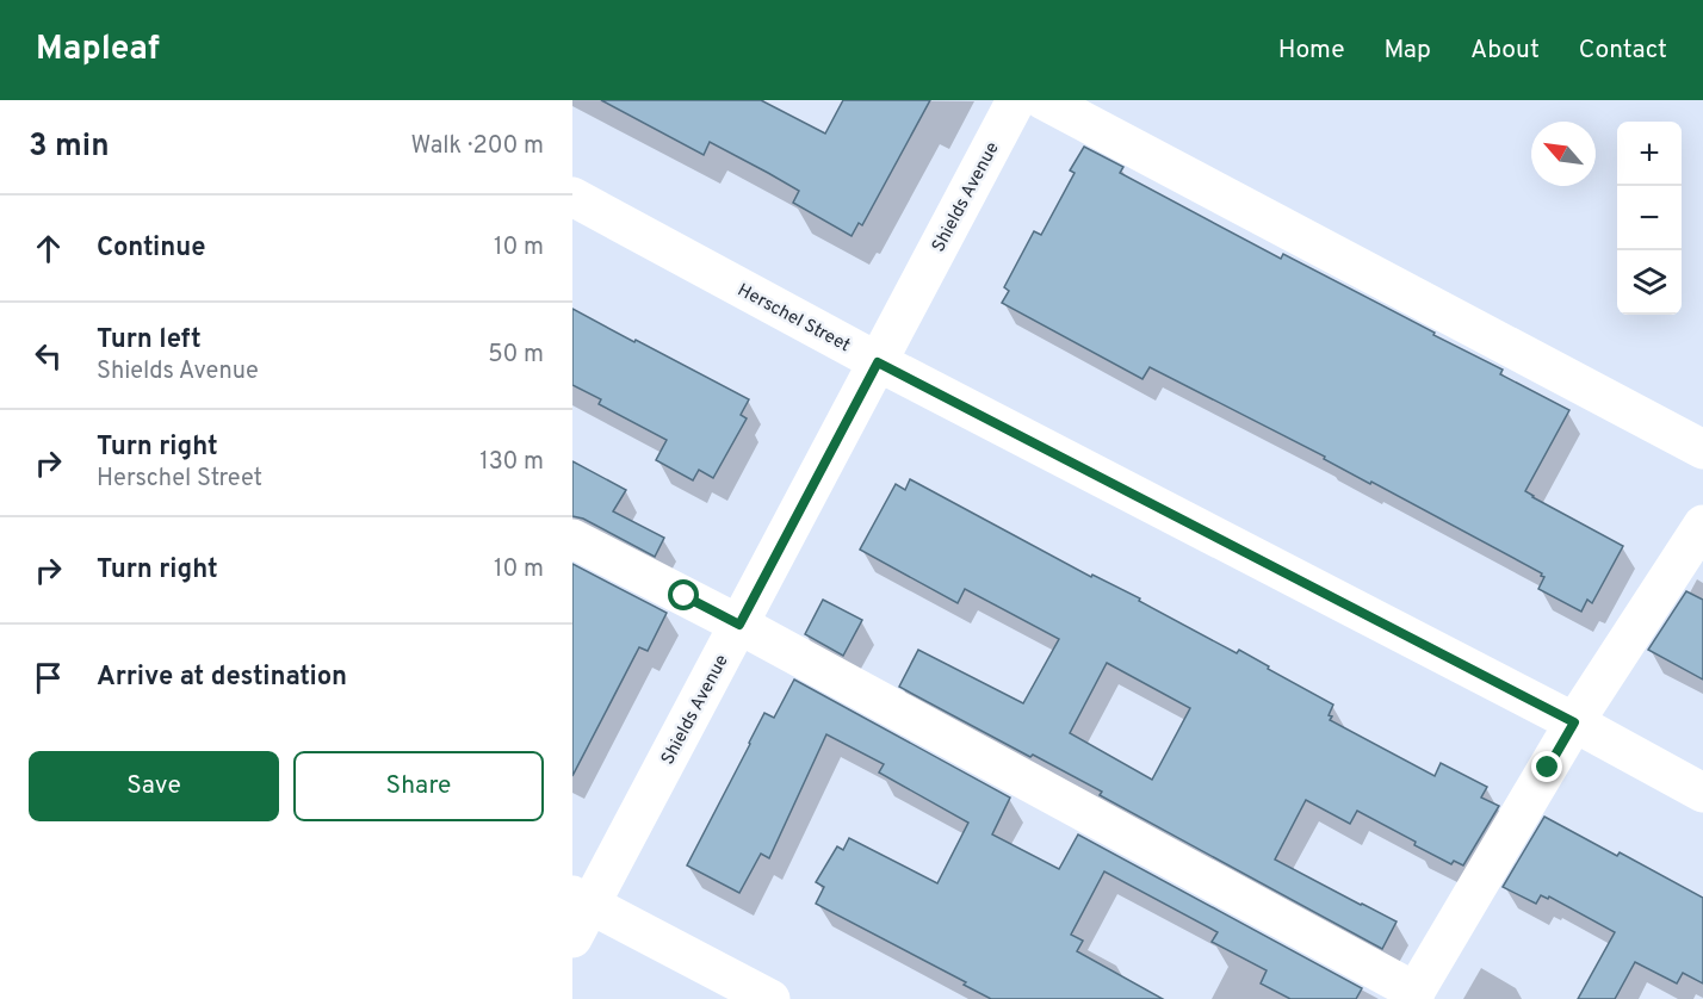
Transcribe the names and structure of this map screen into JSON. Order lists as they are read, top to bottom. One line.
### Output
{"streets":{"street":["Shields Avenue","Herschel Street"]},"crossings":[["Shields Avenue","Herschel Street"]],"north":"top left","page":{"header":"Mapleaf","nav":["Home","Map","About","Contact"],"heading":["3 min","Walk · 200 m"],"map_buttons":["+","−"],"list":[["Continue","10 m"],["Turn left","Shields Avenue","50 m"],["Turn right","Herschel Street","130 m"],["Turn right","10 m"],"Arrive at destination"],"buttons":["Save","Share"]}}
